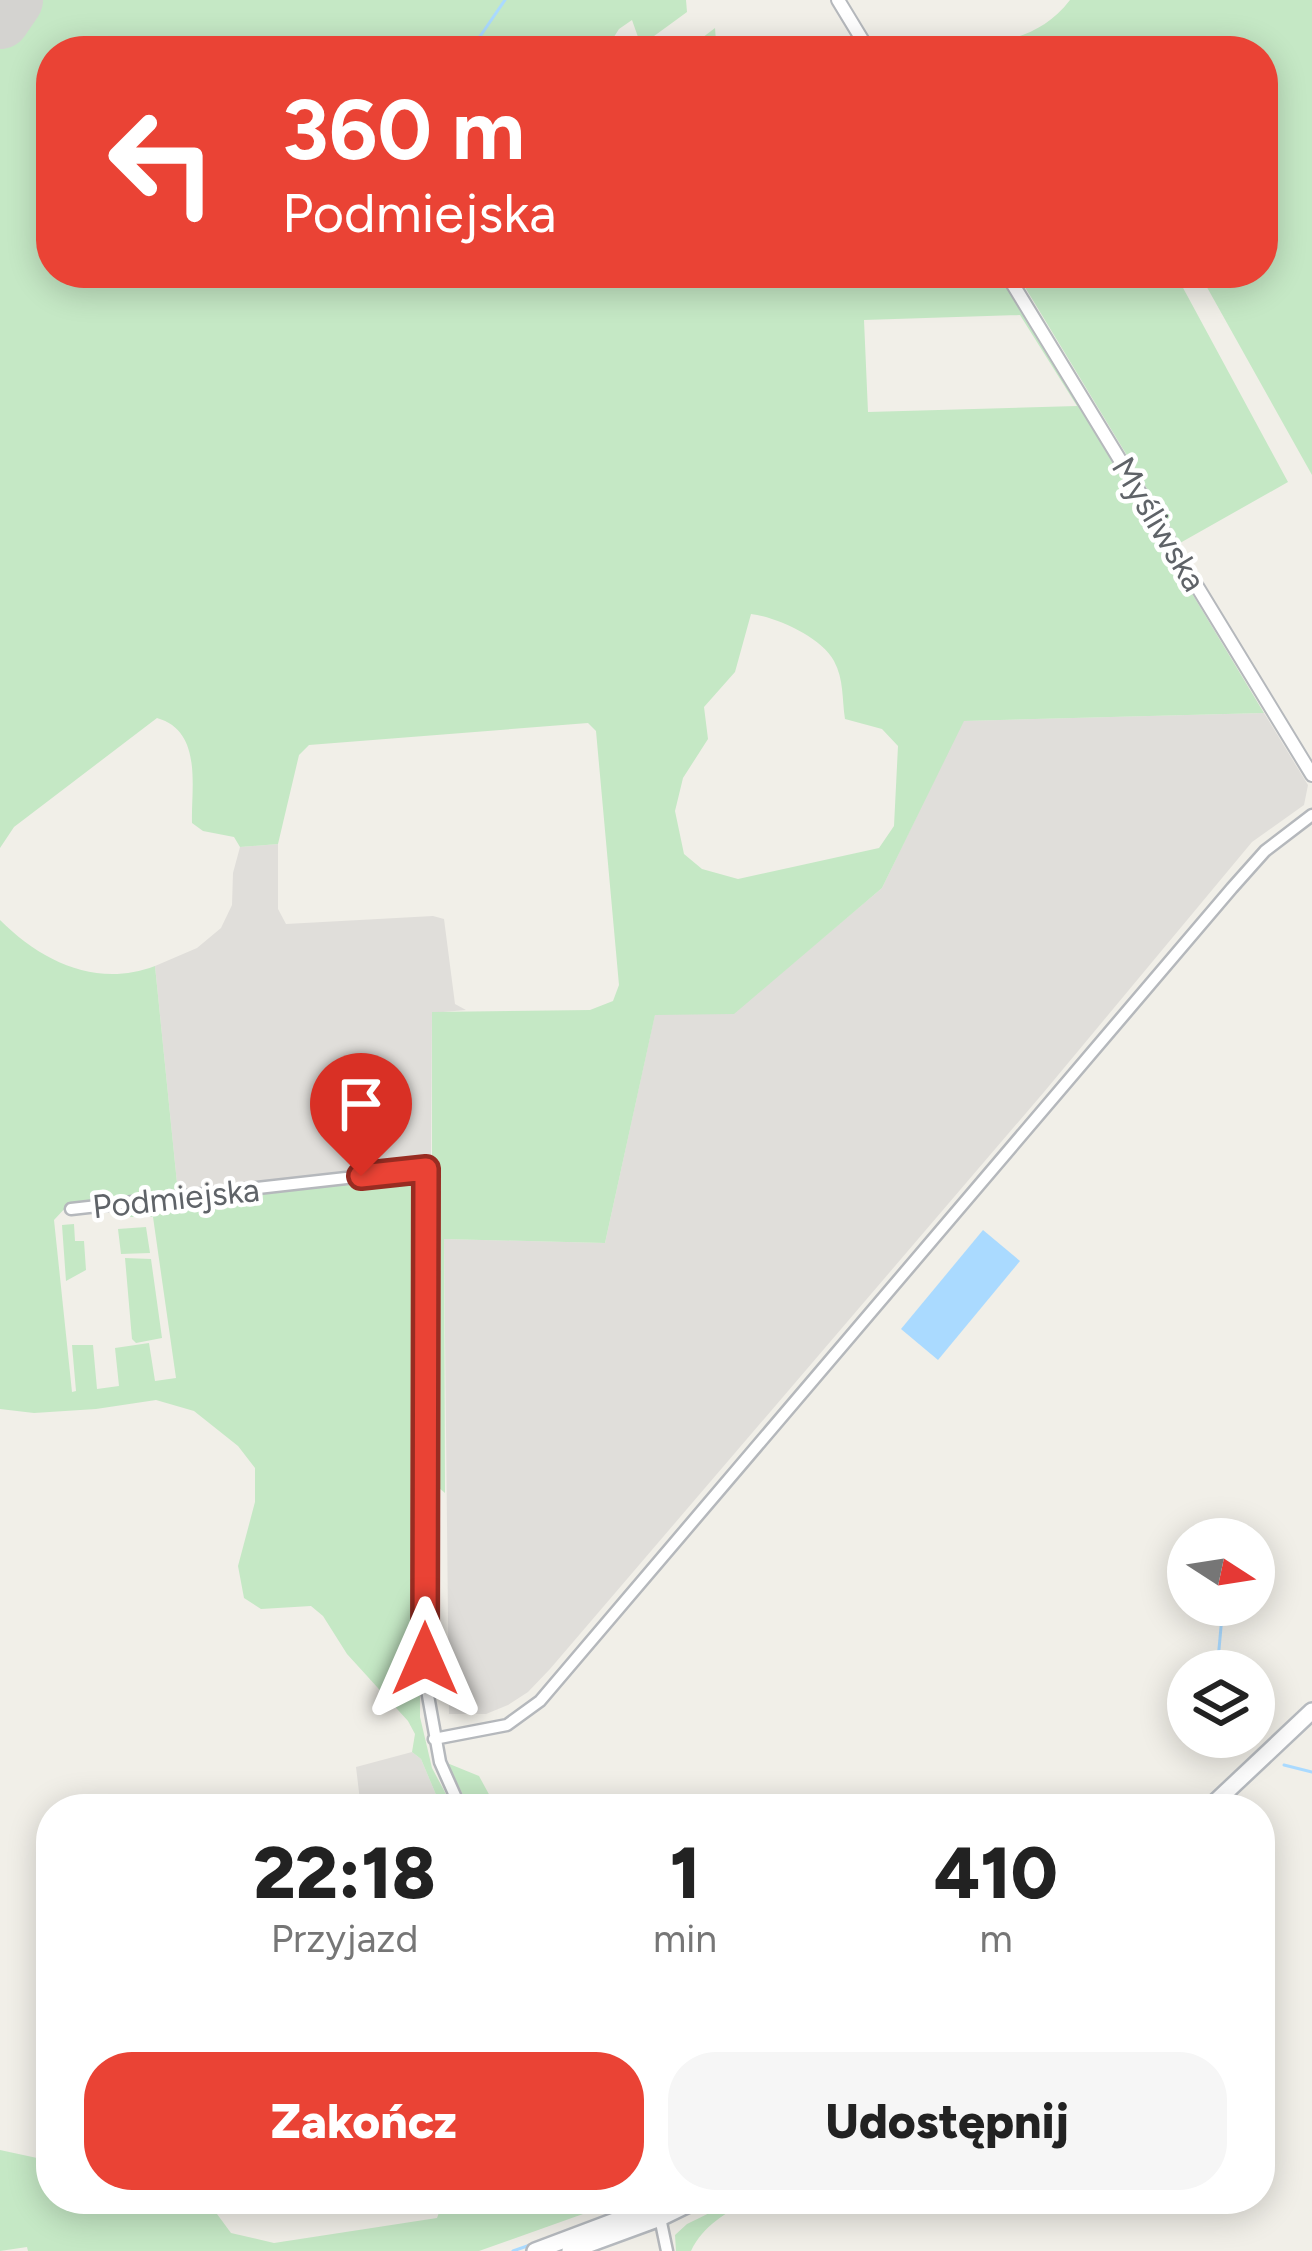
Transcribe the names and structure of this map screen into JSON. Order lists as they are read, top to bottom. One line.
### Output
{"streets":{"street":["Myśliwska","Podmiejska"]},"north":"right","page":{"turn":["360 m","Podmiejska"],"eta":["22:18","Przyjazd","1","min","410","m"],"buttons":["Zakończ","Udostępnij"]}}
